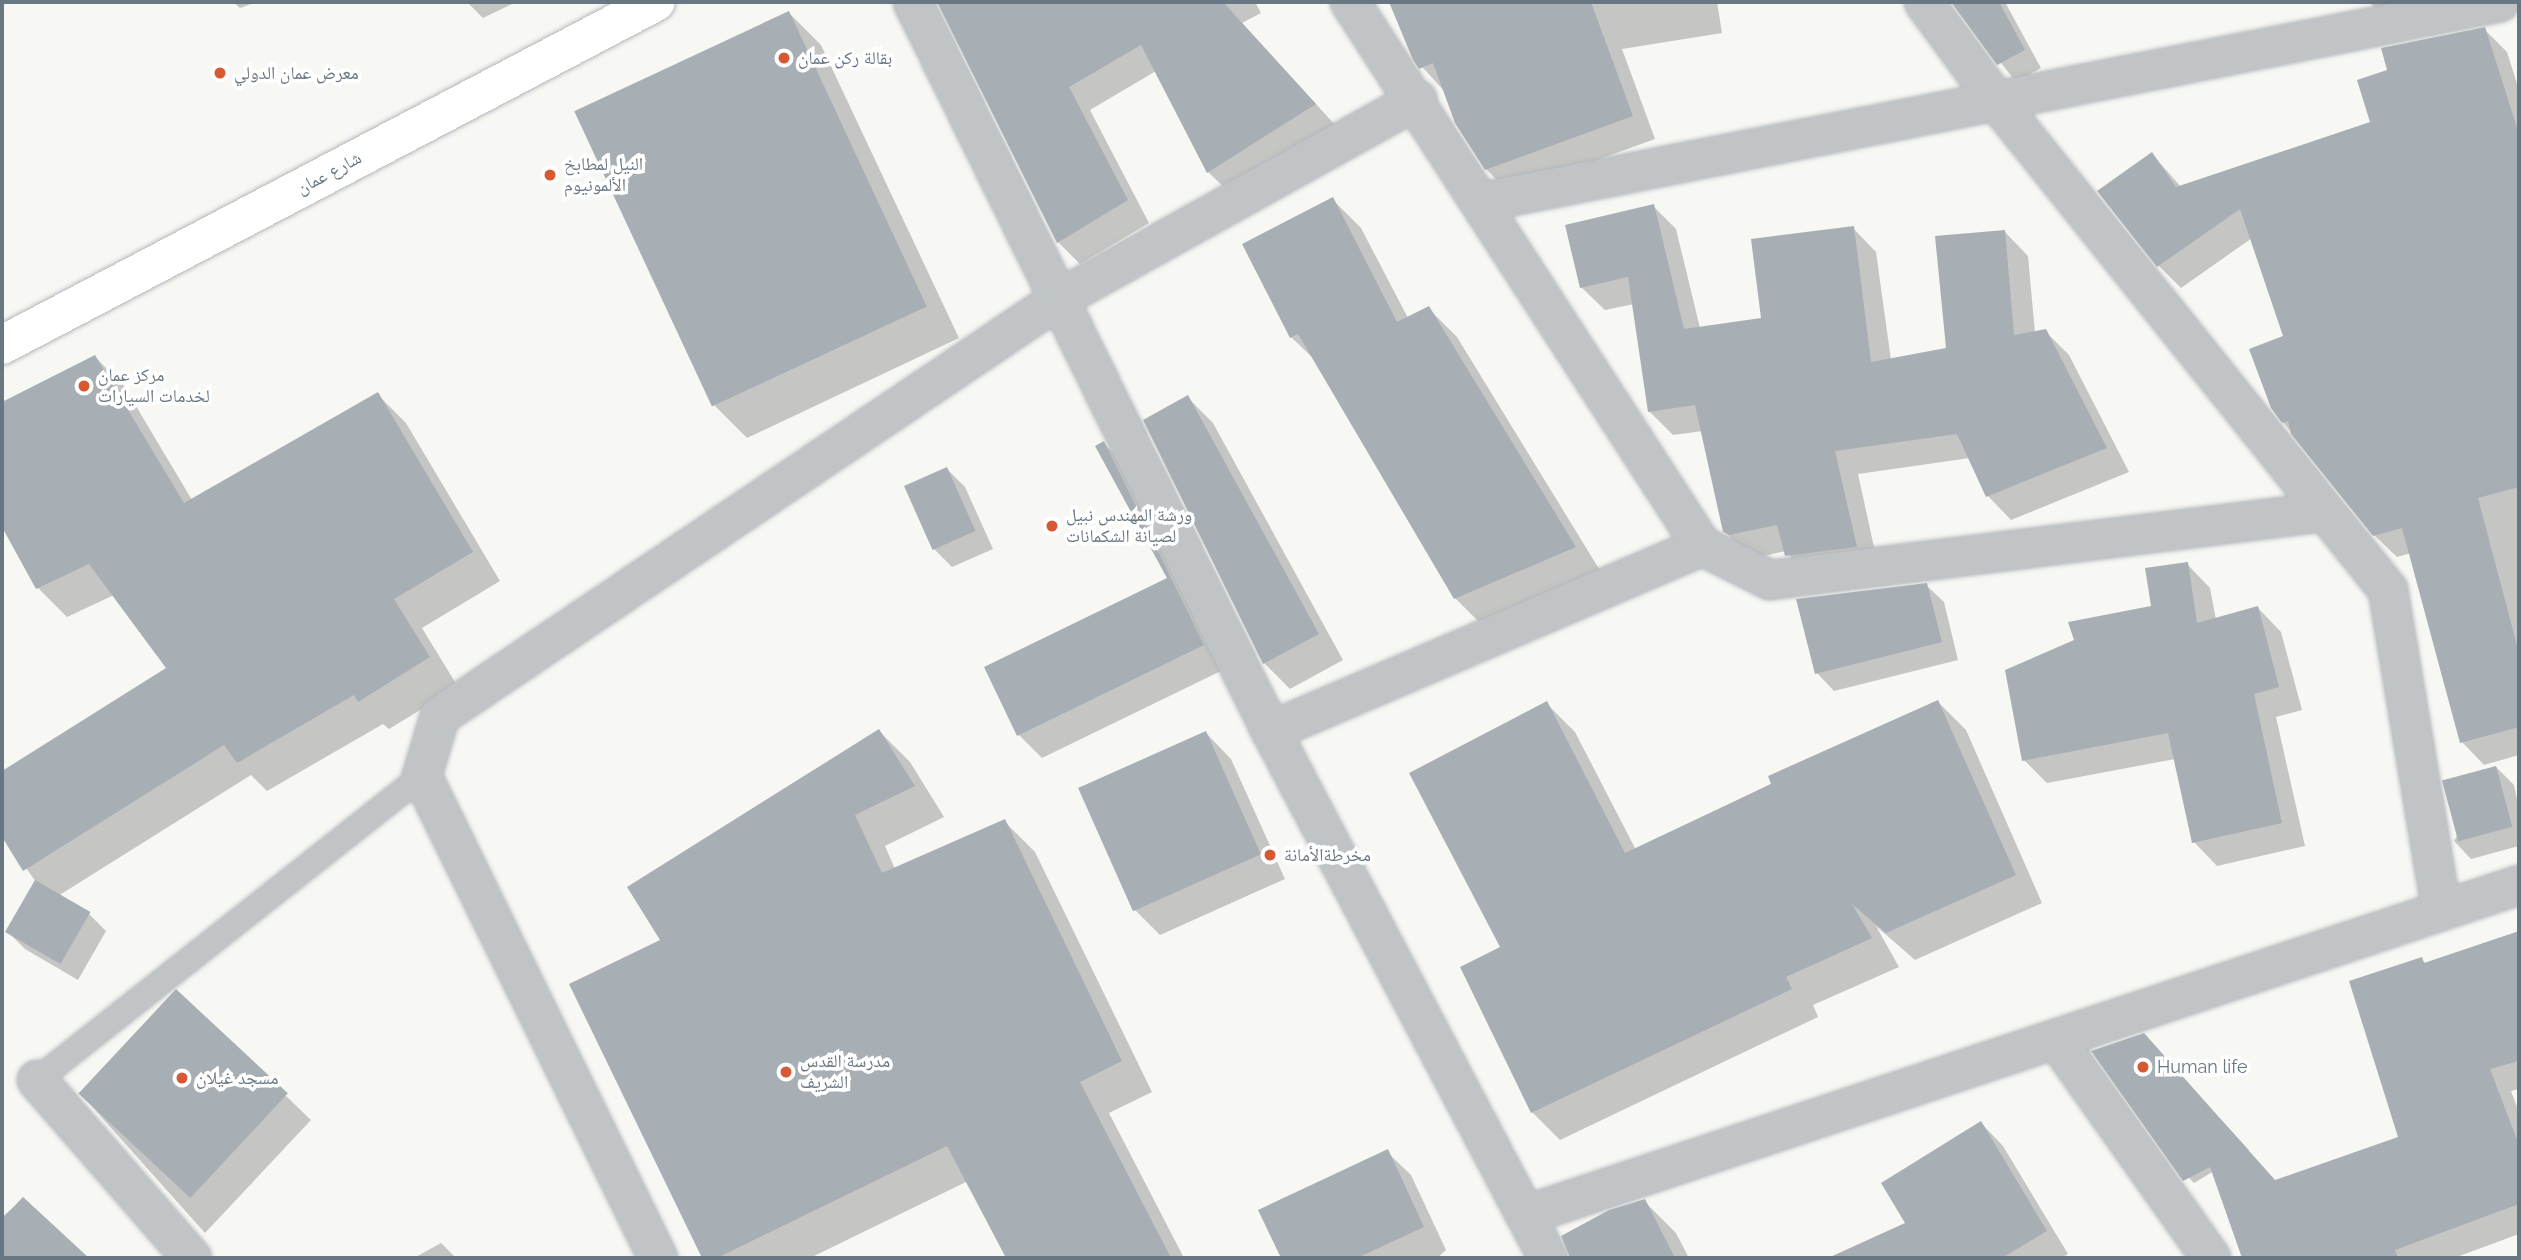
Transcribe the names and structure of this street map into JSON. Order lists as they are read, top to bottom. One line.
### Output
{"streets":{"street":["شارع عمان"]},"places":["بقالة ركن عمان","معرض عمان الدولي","النيل لمطابخ الألمونيوم","مركز عمان لخدمات السيارات","ورشة المهندس نبيل لصيانة الشكمانات","مخرطةالأمانة","Human life","مدرسة القدس الشريف","مسجد غيلان"]}
